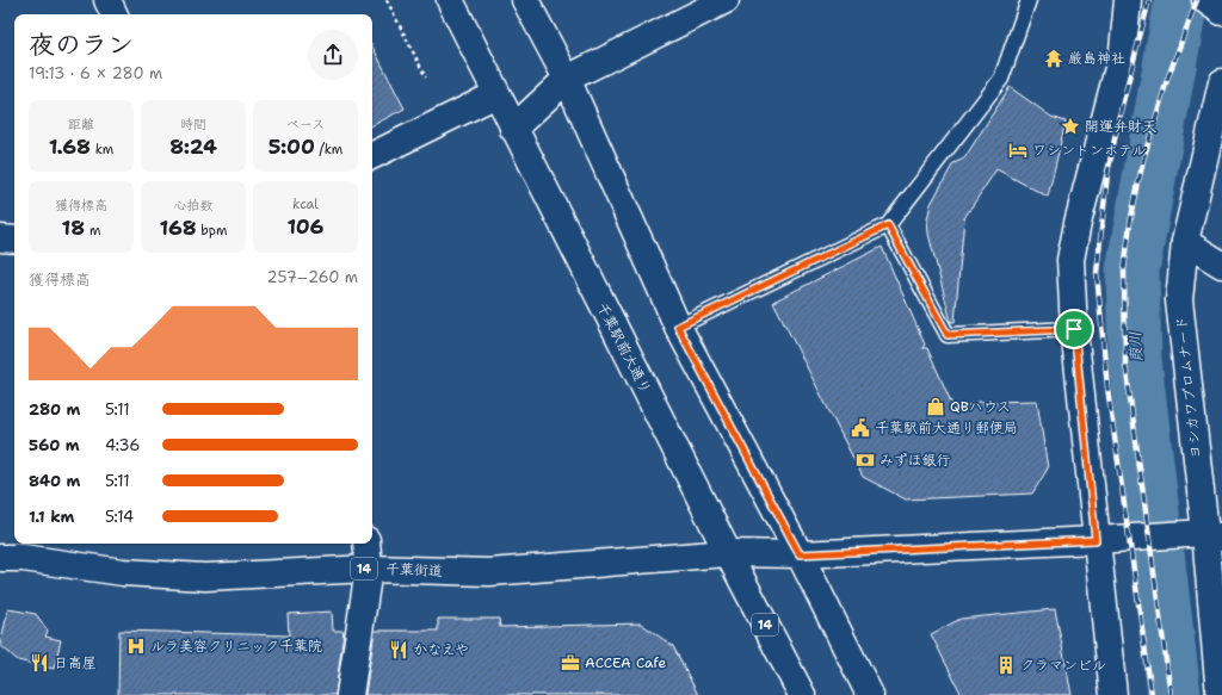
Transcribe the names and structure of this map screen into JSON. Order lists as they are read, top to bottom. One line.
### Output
{"streets":{"main road":["千葉駅前大通り","ヨシカワプロムナード","14","千葉街道"]},"crossings":[["千葉駅前大通り","千葉街道"],["ヨシカワプロムナード","千葉街道"]],"water":["葭川"],"places":{"temple":["厳島神社"],"place":["開運弁財天"],"hotel":["ワシントンホテル"],"shop":["QBハウス"],"public building":["千葉駅前大通り郵便局"],"bank":["みずほ銀行"],"hospital":["ルラ美容クリニック千葉院"],"restaurant":["かなえや","日高屋"],"office":["ACCEA Cafe"],"building":["クラマンビル"]},"page":{"heading":["夜のラン","19:13 · 6 × 280 m"],"stats":[["距離","1.68 km"],["時間","8:24"],["ペース","5:00 /km"],["獲得標高","18 m"],["心拍数","168 bpm"],["kcal","106"]],"chart":["獲得標高","257–260 m"],"list":[{"name":"280 m","note":"5:11"},{"name":"560 m","note":"4:36"},{"name":"840 m","note":"5:11"},{"name":"1.1 km","note":"5:14"}]}}
